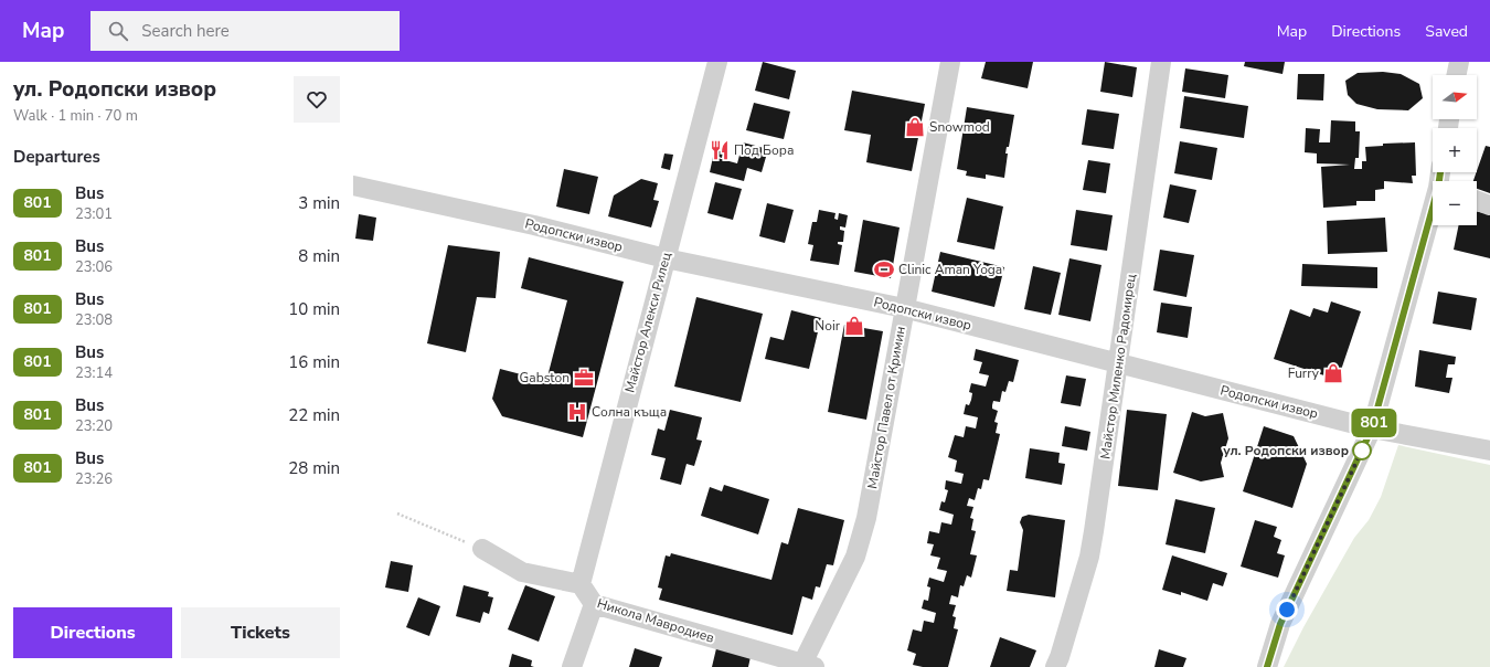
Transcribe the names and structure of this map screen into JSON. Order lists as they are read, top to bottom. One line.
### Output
{"streets":{"street":["Родопски извор","Майстор Алекси Рилец","Майстор Миленко Радомирец","Майстор Павел от Кримин","Никола Мавродиев"]},"crossings":[["Родопски извор","Майстор Алекси Рилец"],["Родопски извор","Майстор Миленко Радомирец"],["Родопски извор","Майстор Павел от Кримин"],["Майстор Алекси Рилец","Никола Мавродиев"],["Майстор Павел от Кримин","Никола Мавродиев"]],"places":{"shop":["Snowmod","Noir","Furry"],"restaurant":["Под Бора"],"sports":["Clinic Aman Yoga"],"office":["Gabston"],"hospital":["Солна къща"],"other":["ул. Родопски извор"]},"lines":["bus line 801"],"north":"right","page":{"header":"Map","search":"Search here","nav":["Map","Directions","Saved"],"heading":[["ул. Родопски извор","Walk · 1 min · 70 m"],"Departures"],"on_map":"801","map_buttons":["+","−"],"list":[{"mark":"801","name":"Bus","note":"23:01","value":"3 min"},{"mark":"801","name":"Bus","note":"23:06","value":"8 min"},{"mark":"801","name":"Bus","note":"23:08","value":"10 min"},{"mark":"801","name":"Bus","note":"23:14","value":"16 min"},{"mark":"801","name":"Bus","note":"23:20","value":"22 min"},{"mark":"801","name":"Bus","note":"23:26","value":"28 min"}],"buttons":["Directions","Tickets"]}}
